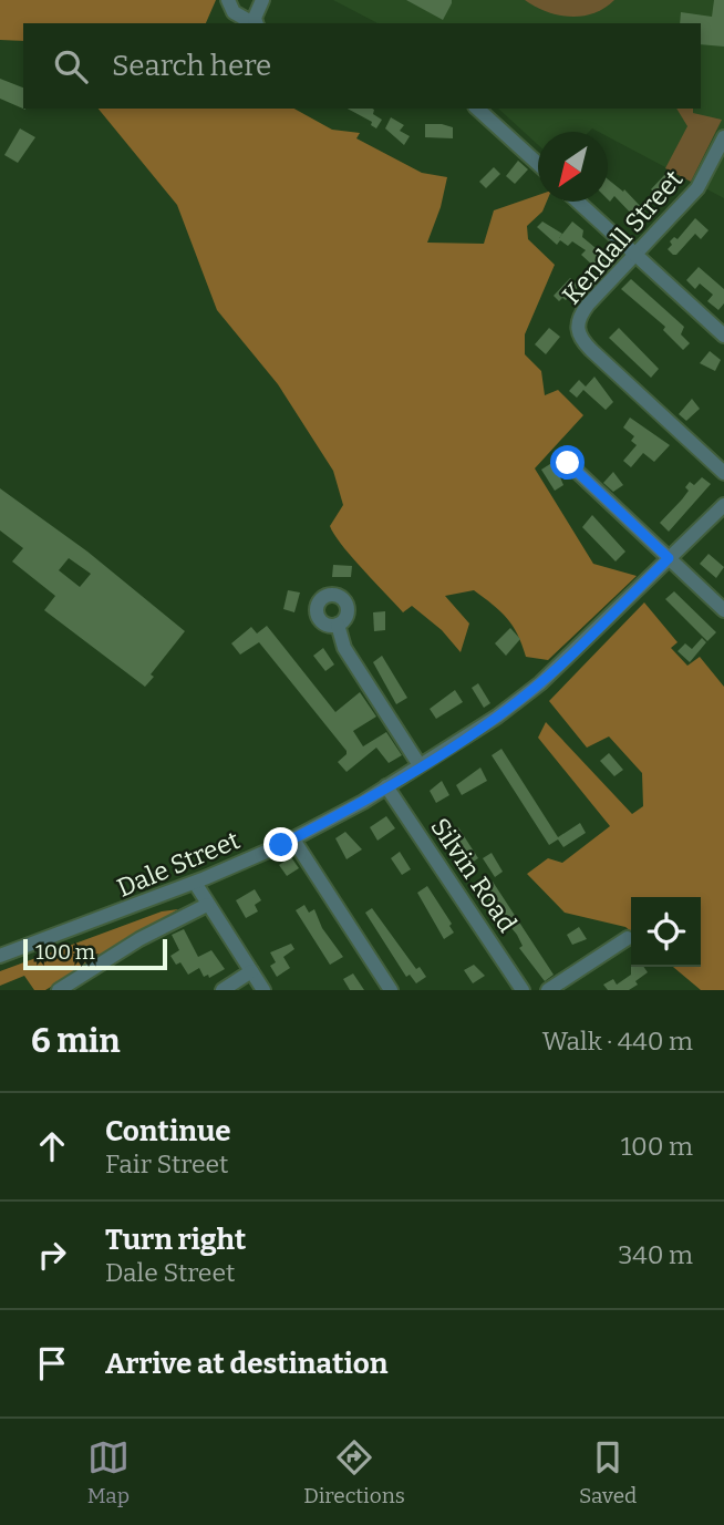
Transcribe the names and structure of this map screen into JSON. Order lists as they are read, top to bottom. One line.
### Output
{"streets":{"street":["Kendall Street","Dale Street","Silvin Road"]},"crossings":[["Dale Street","Silvin Road"]],"scale_bar":"100 m","north":"bottom left","page":{"search":"Search here","scale":"100 m","heading":["6 min","Walk · 440 m"],"list":[["Continue","Fair Street","100 m"],["Turn right","Dale Street","340 m"],"Arrive at destination"],"nav":["Map","Directions","Saved"]}}
